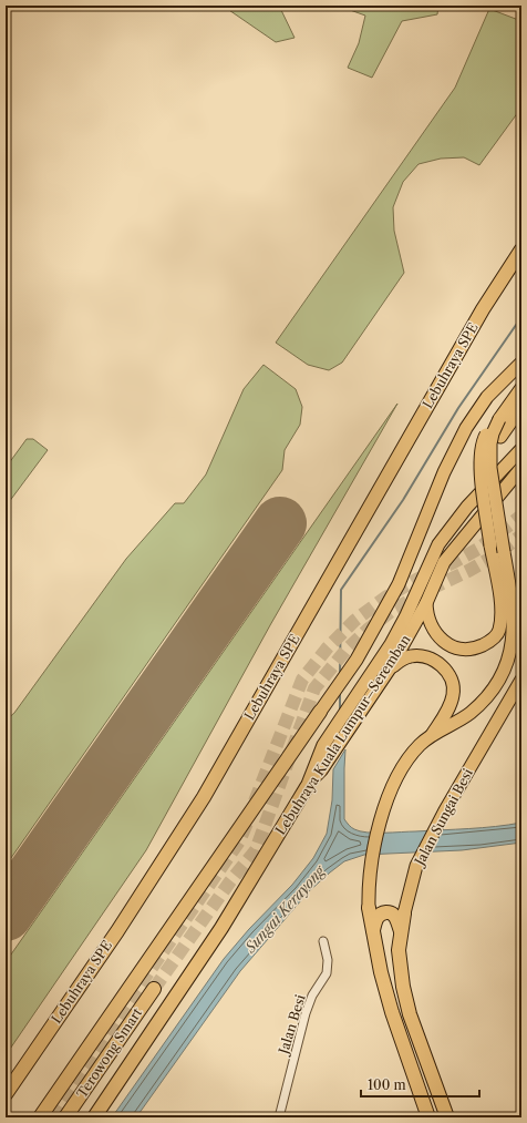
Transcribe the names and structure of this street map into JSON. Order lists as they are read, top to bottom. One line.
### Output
{"streets":{"highway":["Lebuhraya SPE","Lebuhraya Kuala Lumpur–Seremban","Jalan Sungai Besi","Terowong Smart"],"street":["Jalan Besi"]},"water":["Sungai Kerayong"],"scale_bar":"100 m"}
